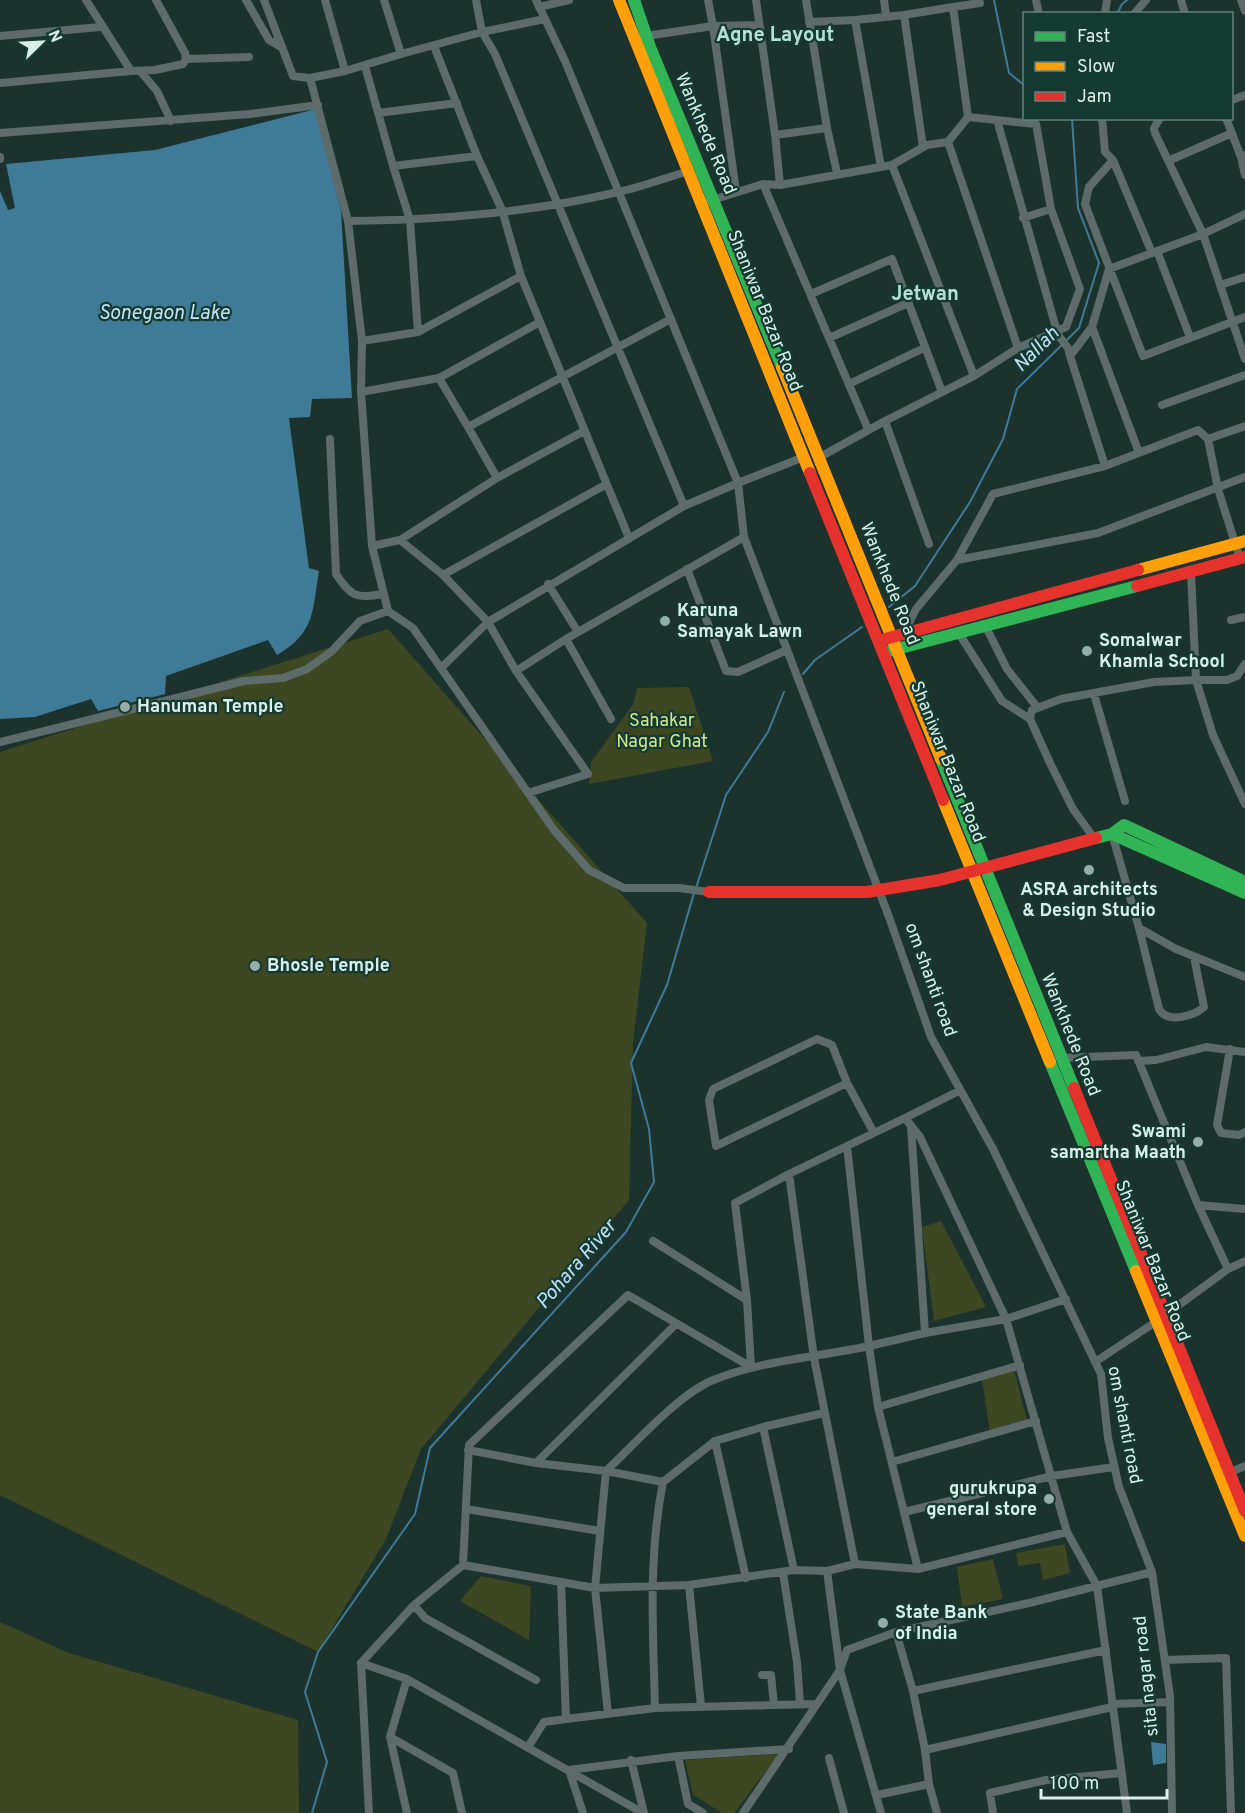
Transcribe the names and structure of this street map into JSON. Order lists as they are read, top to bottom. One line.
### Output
{"streets":{"main road":["Wankhede Road","Shaniwar Bazar Road"],"street":["om shanti road","sita nagar road"]},"crossings":[["Wankhede Road","Shaniwar Bazar Road"],["om shanti road","sita nagar road"]],"districts":["Agne Layout","Jetwan"],"water":["Sonegaon Lake","Nallah","Pohara River"],"parks":["Sahakar Nagar Ghat"],"places":["Karuna Samayak Lawn","Somalwar Khamla School","Hanuman Temple","ASRA architects & Design Studio","Bhosle Temple","Swami samartha Maath","gurukrupa general store","State Bank of India"],"legend":["Fast","Slow","Jam"],"scale_bar":"100 m","north":"top right"}
